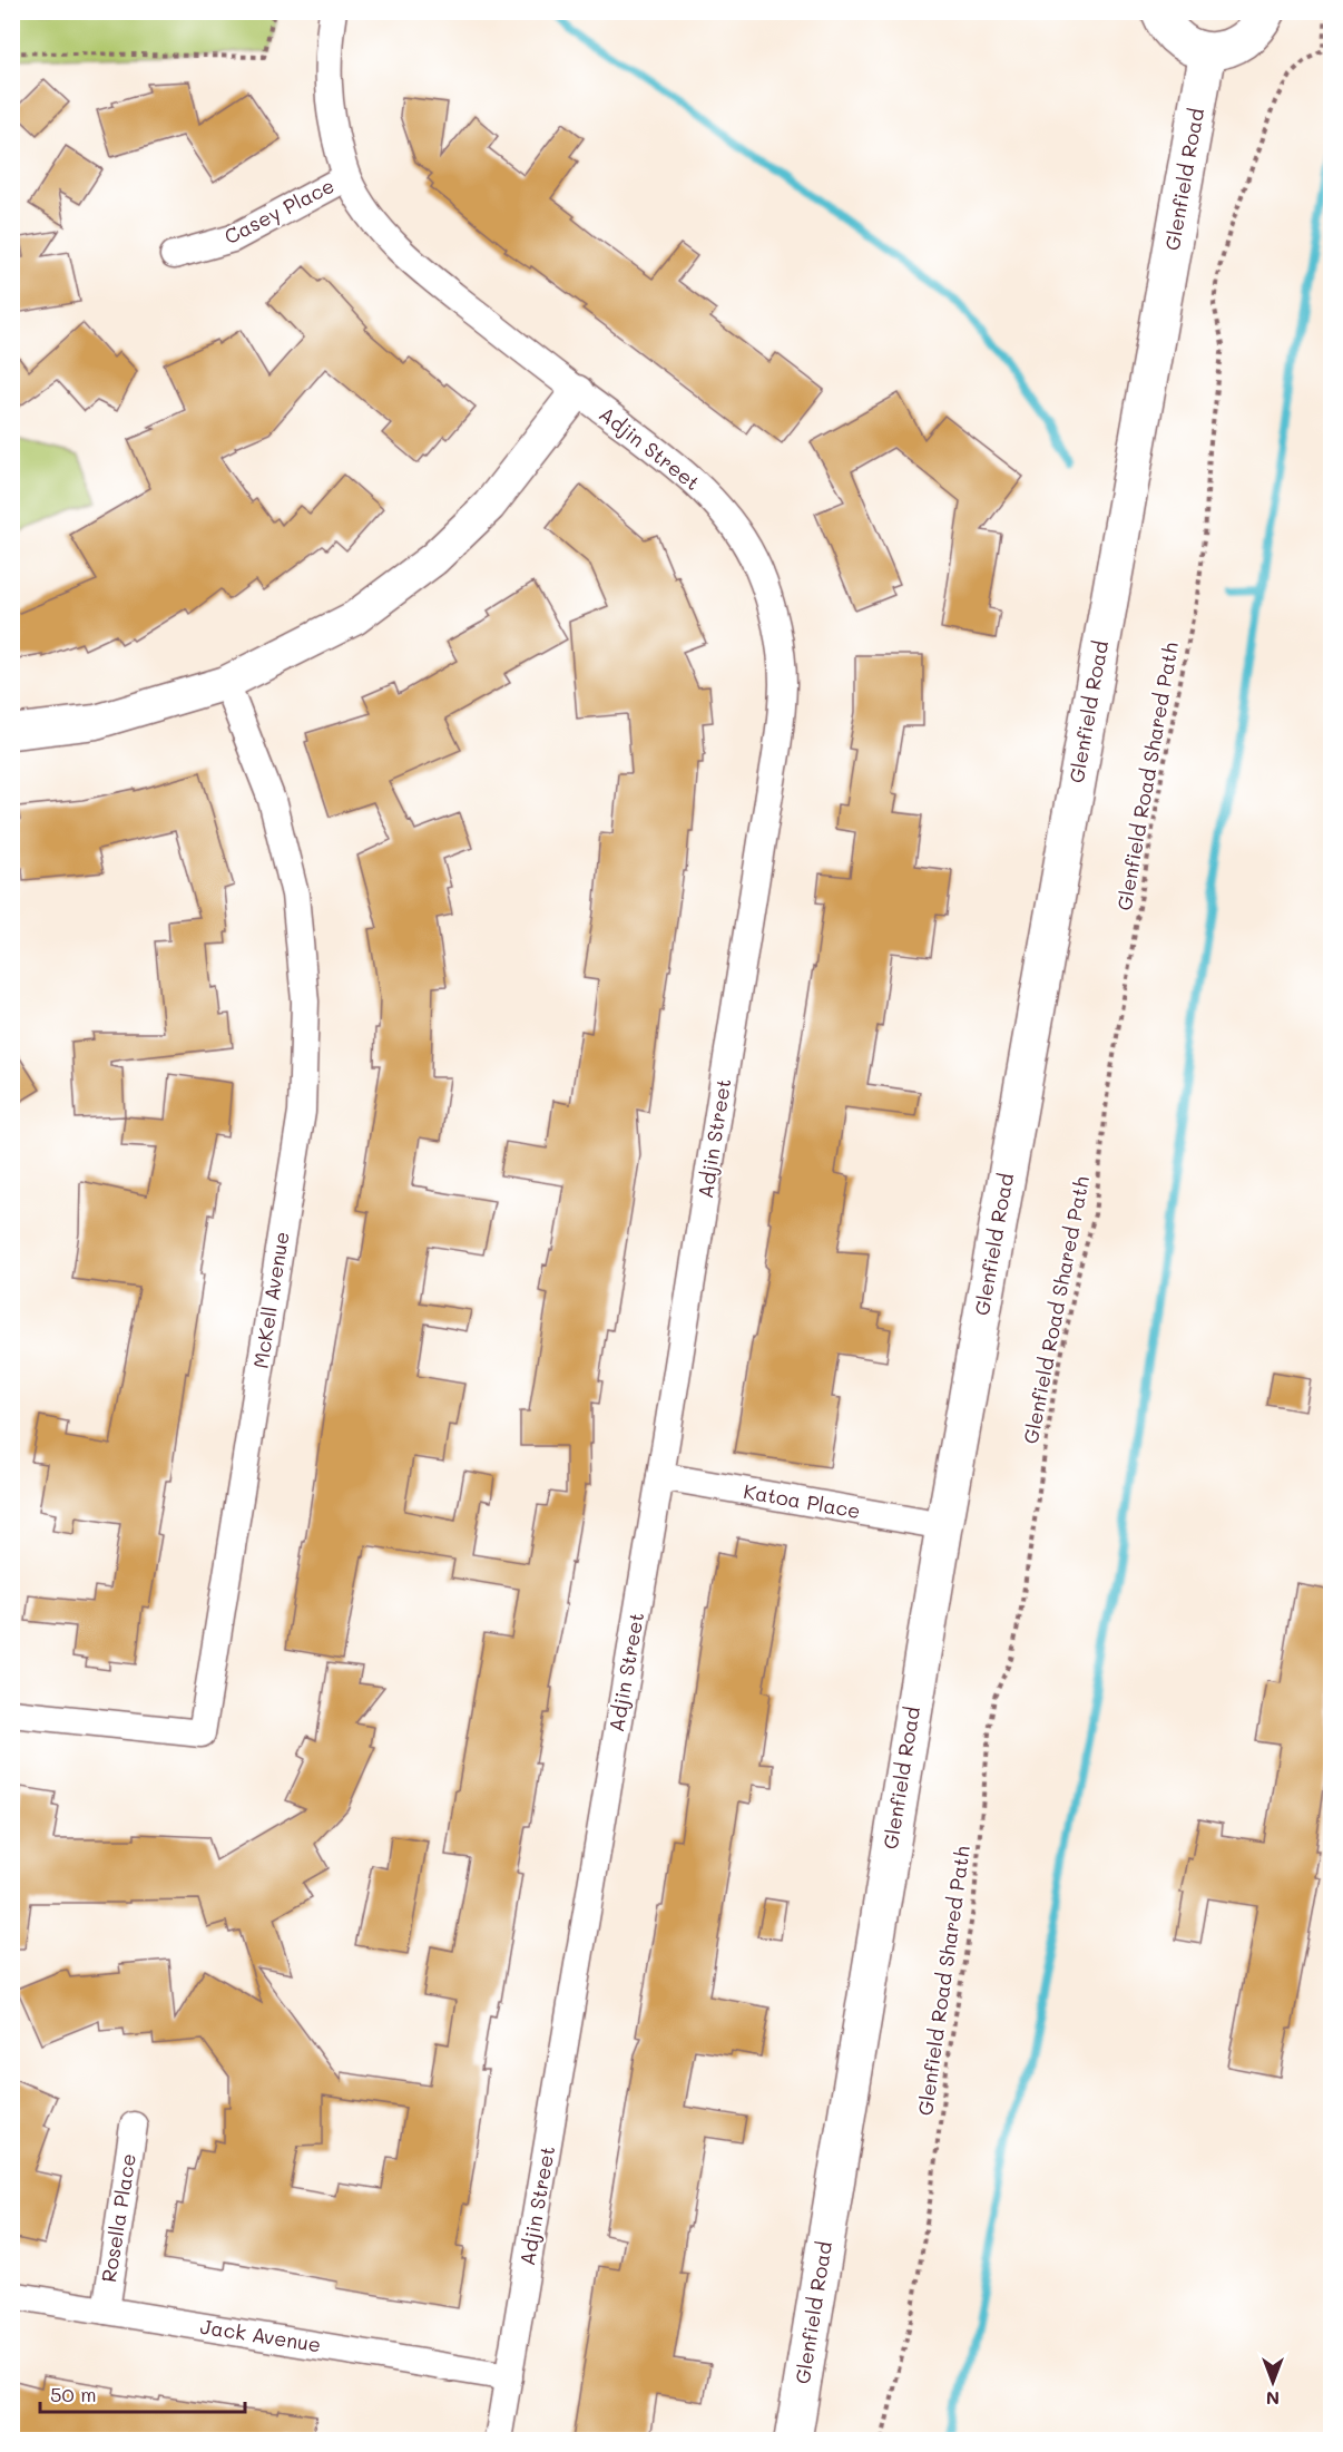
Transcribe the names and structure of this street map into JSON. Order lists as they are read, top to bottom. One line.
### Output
{"streets":{"main road":["Glenfield Road"],"street":["Casey Place","Adjin Street","McKell Avenue","Katoa Place","Rosella Place","Jack Avenue"],"path":["Glenfield Road Shared Path"]},"crossings":[["Glenfield Road","Katoa Place"],["Casey Place","Adjin Street"],["Adjin Street","Katoa Place"],["Adjin Street","Jack Avenue"],["Rosella Place","Jack Avenue"]],"scale_bar":"50 m","north":"bottom"}
